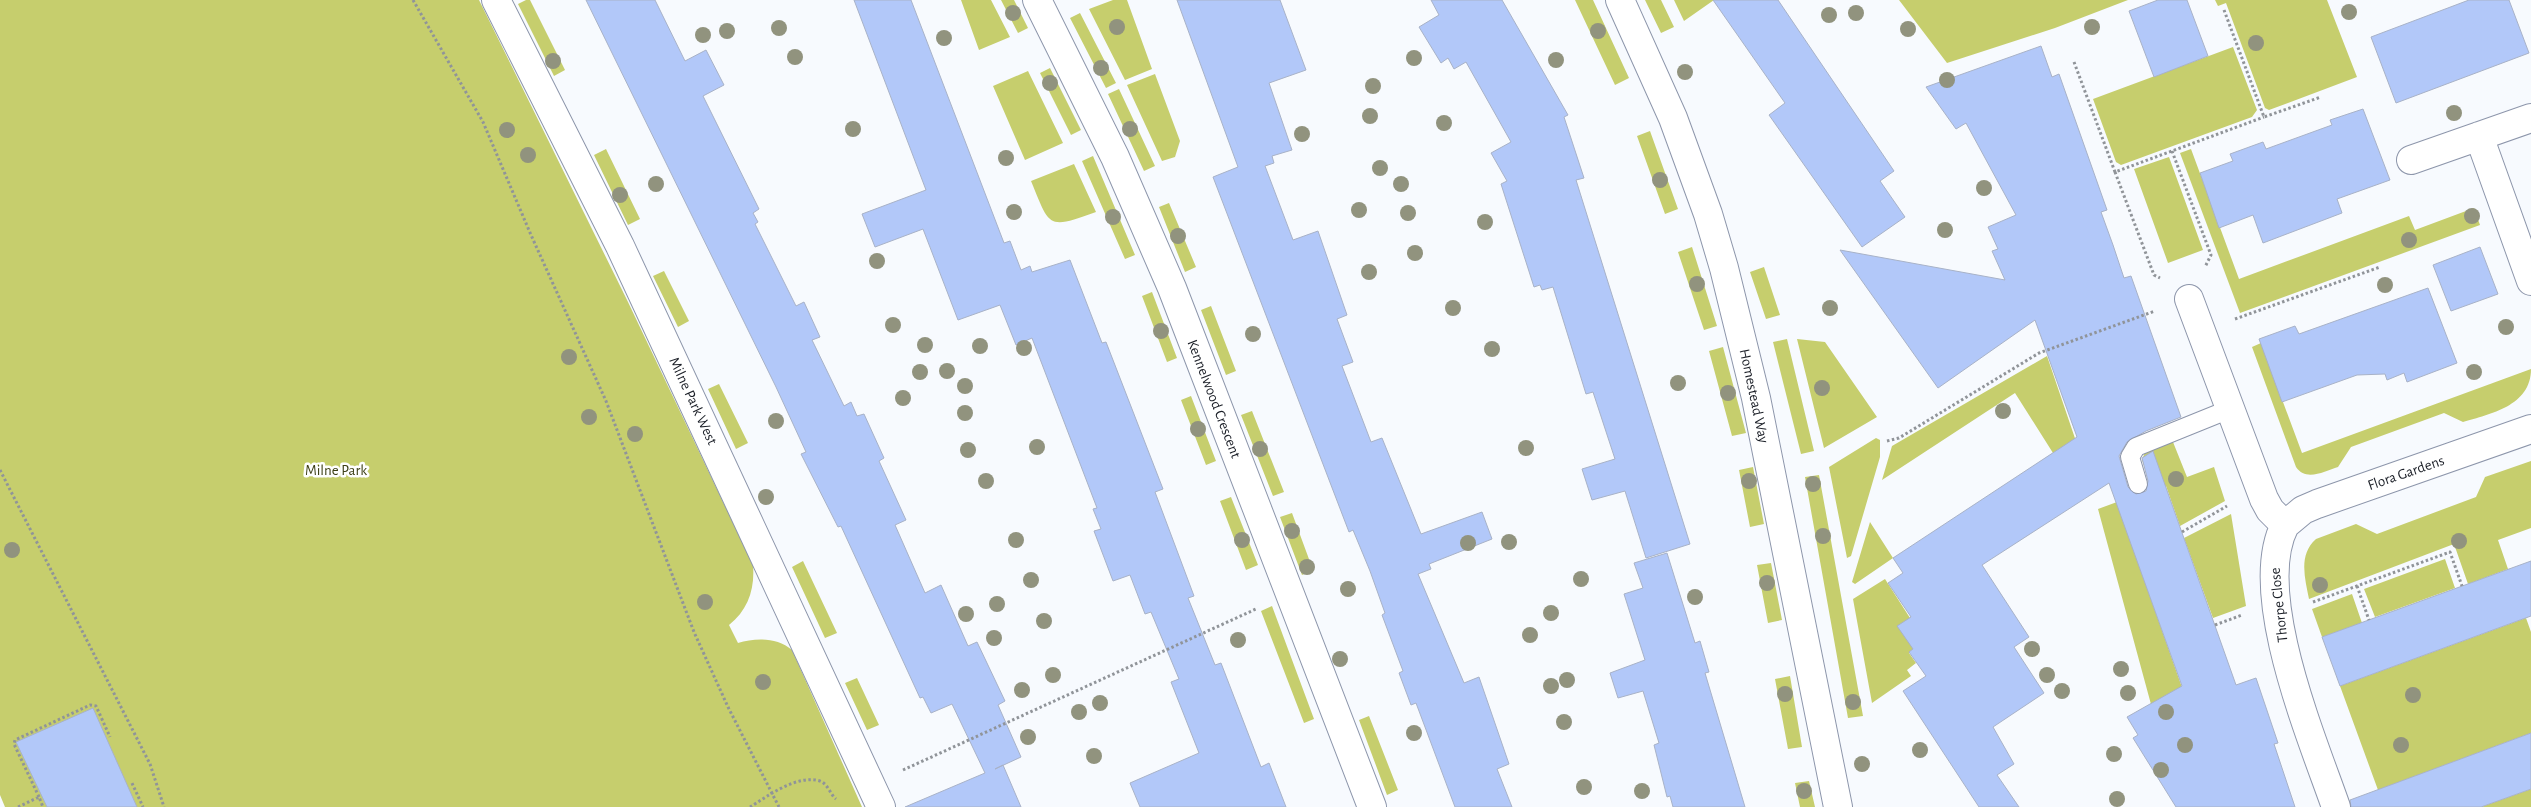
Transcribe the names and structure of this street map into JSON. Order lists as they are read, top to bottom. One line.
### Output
{"streets":{"street":["Homestead Way","Kennelwood Crescent","Milne Park West","Flora Gardens","Thorpe Close"]},"crossings":[["Flora Gardens","Thorpe Close"]],"parks":["Milne Park"]}
